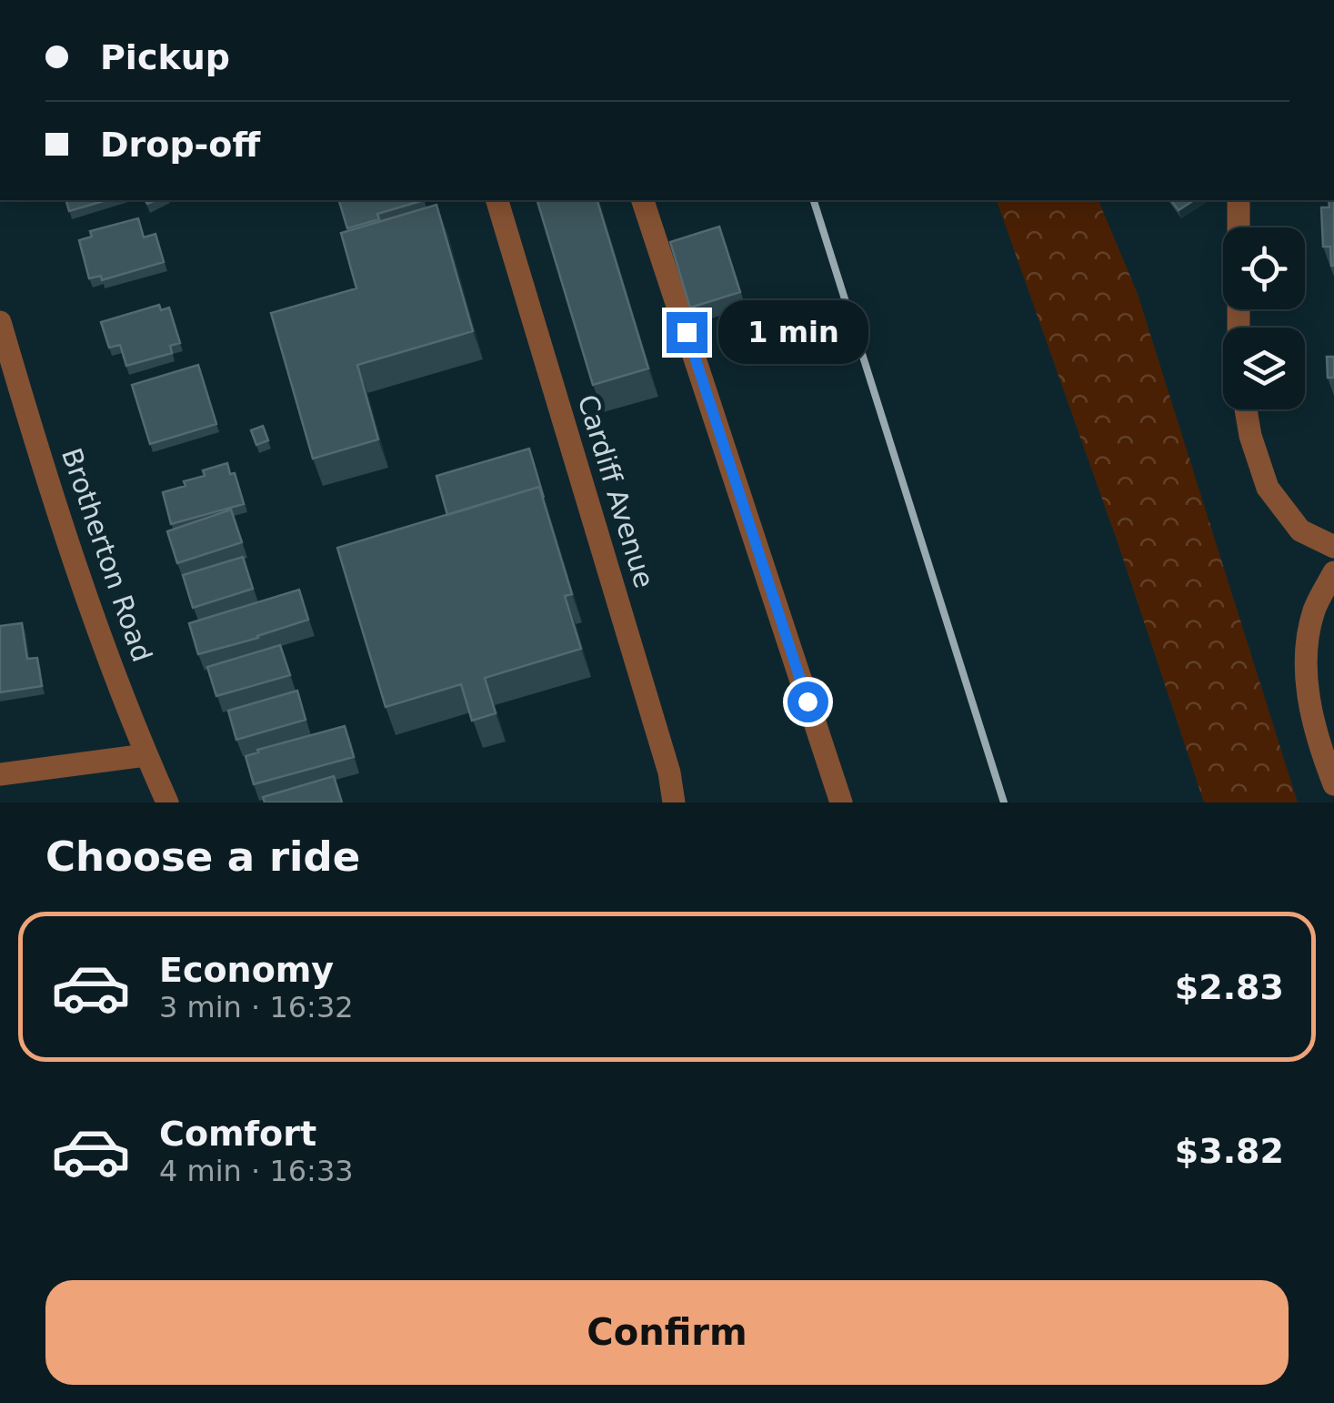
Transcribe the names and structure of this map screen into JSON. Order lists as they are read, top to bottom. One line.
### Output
{"streets":{"street":["Cardiff Avenue","Brotherton Road"]},"page":{"banner":["Pickup","Drop-off"],"bubble":"1 min","heading":"Choose a ride","list":[{"name":"Economy","note":"3 min · 16:32","value":"$2.83"},{"name":"Comfort","note":"4 min · 16:33","value":"$3.82"}],"buttons":"Confirm"}}
